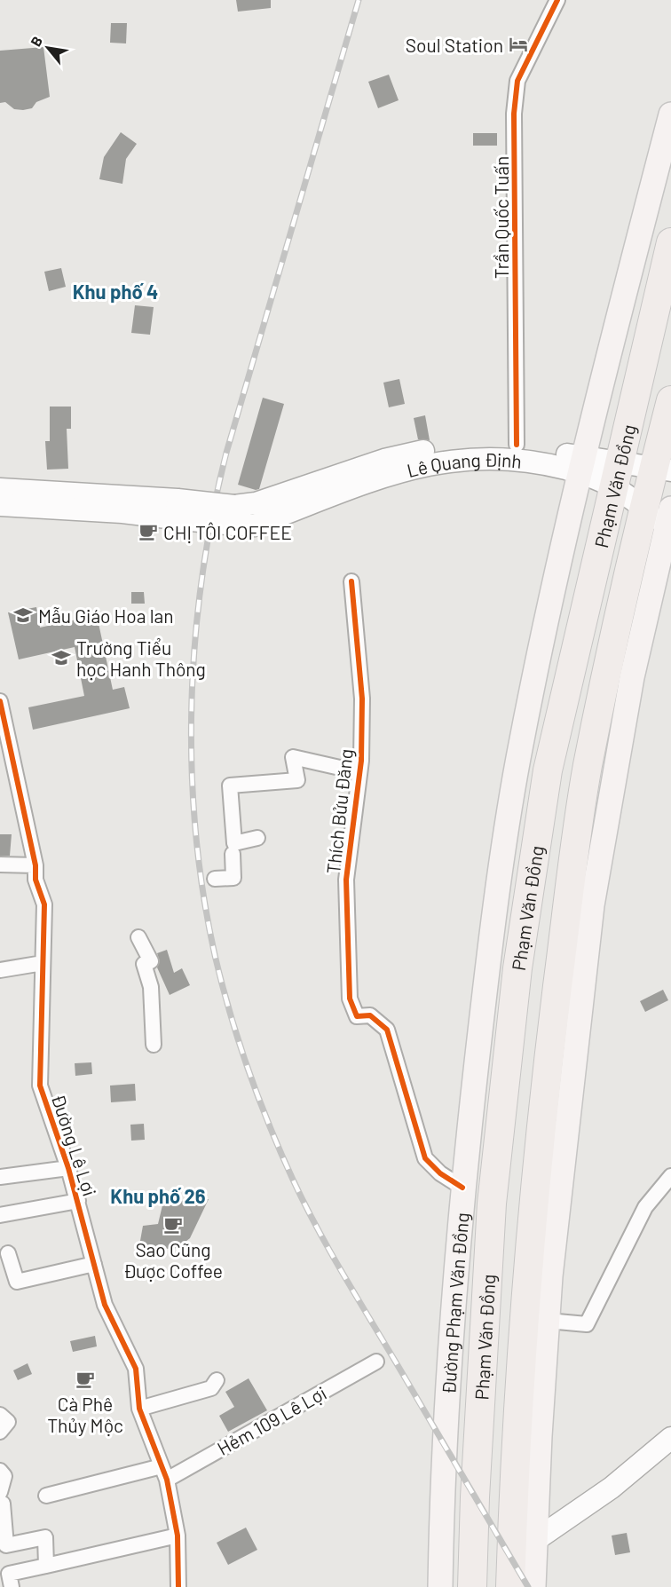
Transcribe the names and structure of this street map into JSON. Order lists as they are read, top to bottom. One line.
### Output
{"streets":{"highway":["Phạm Văn Đồng"],"main road":["Lê Quang Định","Đường Phạm Văn Đồng"],"street":["Trần Quốc Tuấn","Thích Bửu Đăng","Đường Lê Lợi","Hẻm 109 Lê Lợi"]},"crossings":[["Trần Quốc Tuấn","Lê Quang Định"],["Lê Quang Định","Phạm Văn Đồng"],["Phạm Văn Đồng","Thích Bửu Đăng"],["Phạm Văn Đồng","Đường Phạm Văn Đồng"],["Thích Bửu Đăng","Đường Phạm Văn Đồng"],["Đường Lê Lợi","Hẻm 109 Lê Lợi"]],"districts":["Khu phố 4","Khu phố 26"],"places":{"hotel":["Soul Station"],"cafe":["CHỊ TÔI COFFEE","Sao Cũng Được Coffee","Cà Phê Thủy Mộc"],"school or university":["Mẫu Giáo Hoa lan","Trường Tiểu học Hanh Thông"]},"north":"top left"}
